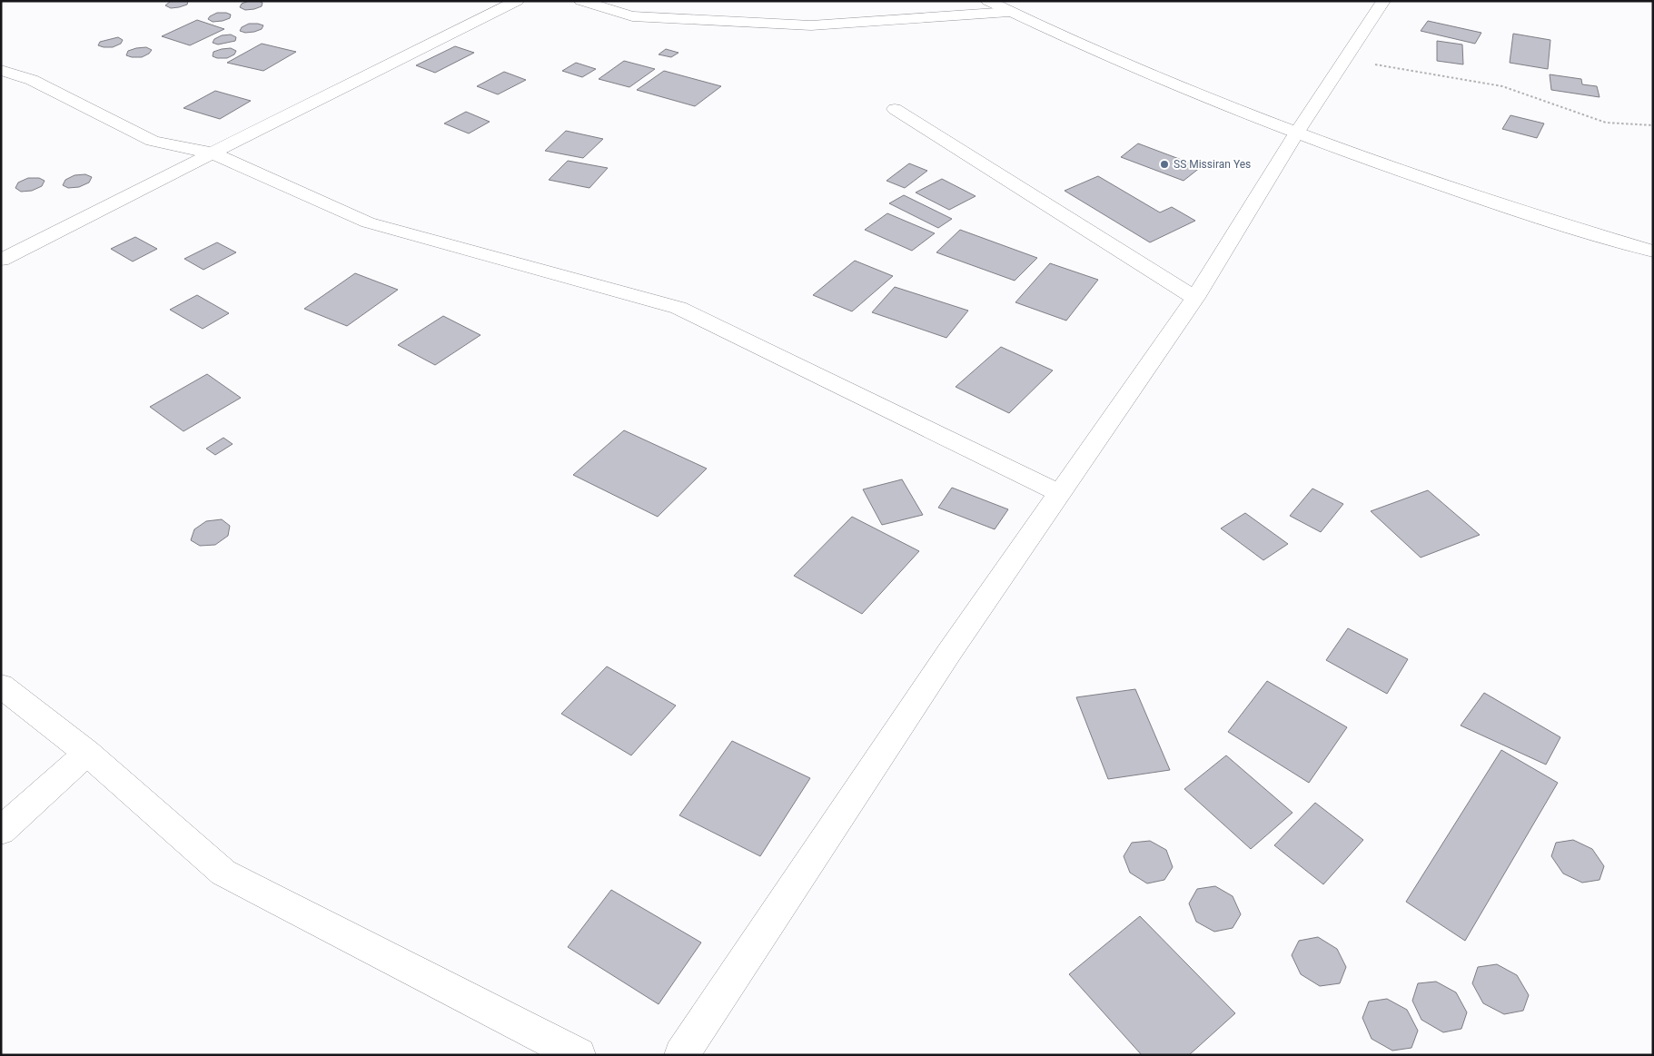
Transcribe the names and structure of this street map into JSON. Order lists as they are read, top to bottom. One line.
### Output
{"places":["SS Missiran Yes"]}
